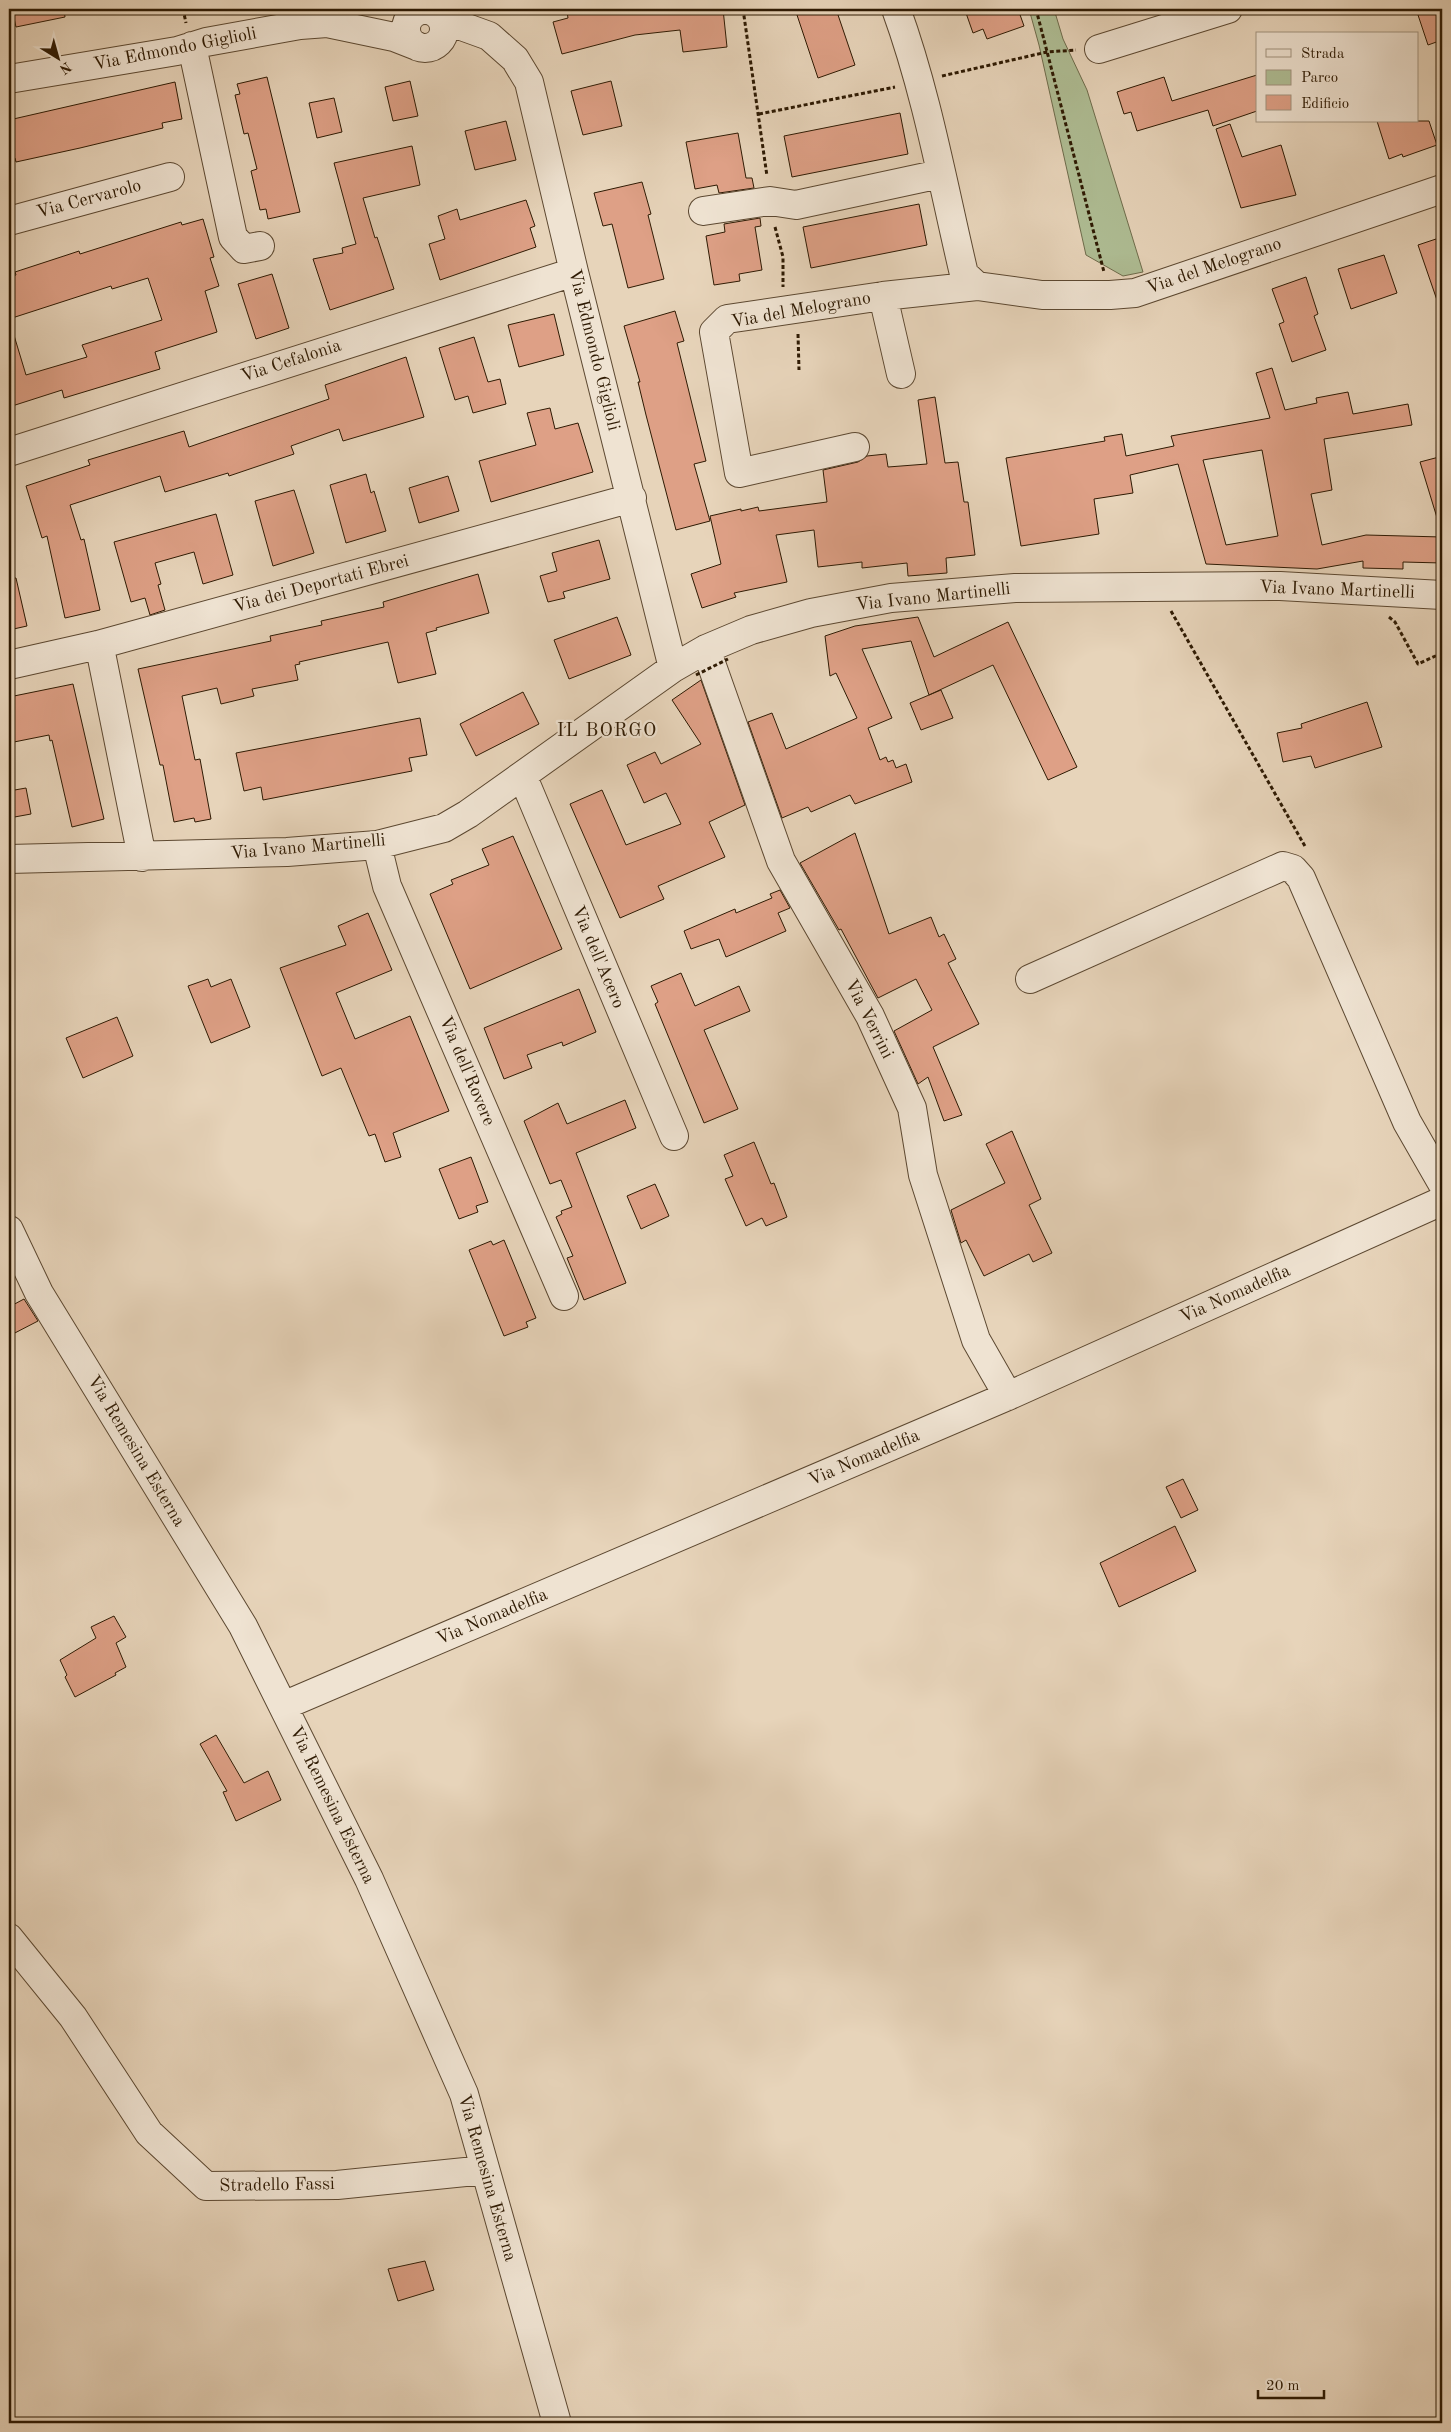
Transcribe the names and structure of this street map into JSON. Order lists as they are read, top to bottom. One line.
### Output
{"streets":{"street":["Via Edmondo Giglioli","Via Cervarolo","Via del Melograno","Via Cefalonia","Via dei Deportati Ebrei","Via Ivano Martinelli","Via dell'Acero","Via Verrini","Via dell'Rovere","Via Nomadelfia","Via Remesina Esterna","Stradello Fassi"]},"crossings":[["Via Edmondo Giglioli","Via Cefalonia"],["Via Edmondo Giglioli","Via dei Deportati Ebrei"],["Via Edmondo Giglioli","Via Ivano Martinelli"],["Via Ivano Martinelli","Via dell'Acero"],["Via Ivano Martinelli","Via Verrini"],["Via Ivano Martinelli","Via dell'Rovere"],["Via Verrini","Via Nomadelfia"],["Via Nomadelfia","Via Remesina Esterna"],["Via Remesina Esterna","Stradello Fassi"]],"districts":["IL BORGO"],"legend":["Strada","Parco","Edificio"],"scale_bar":"20 m","north":"bottom right"}
